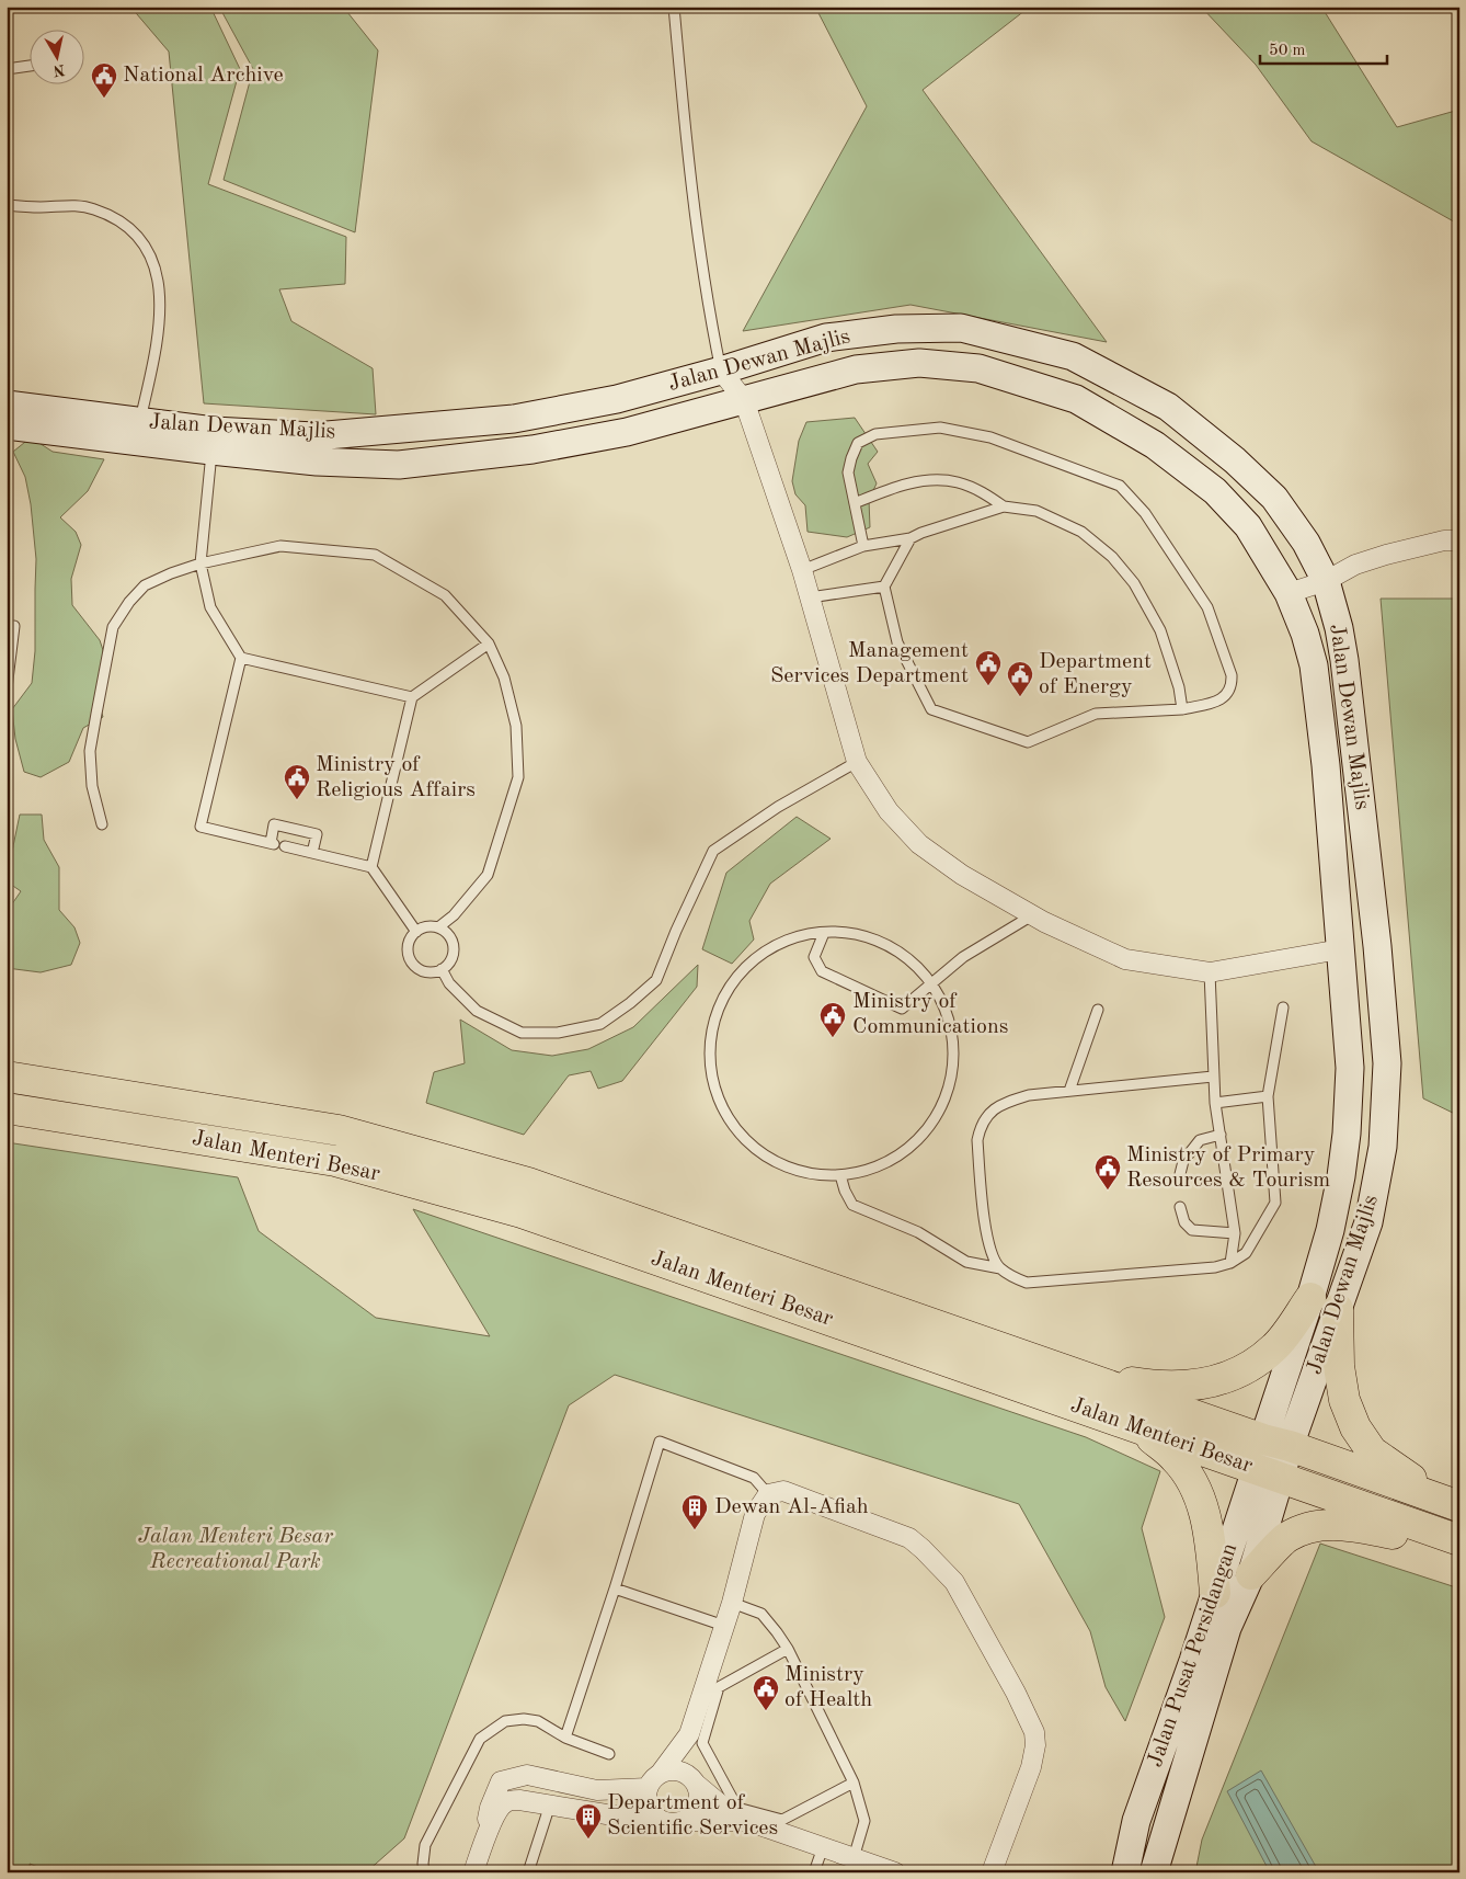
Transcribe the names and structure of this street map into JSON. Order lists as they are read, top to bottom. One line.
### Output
{"streets":{"main road":["Jalan Menteri Besar"],"street":["Jalan Dewan Majlis","Jalan Pusat Persidangan"]},"crossings":[["Jalan Dewan Majlis","Jalan Menteri Besar"],["Jalan Dewan Majlis","Jalan Pusat Persidangan"],["Jalan Menteri Besar","Jalan Pusat Persidangan"]],"parks":["Jalan Menteri Besar Recreational Park"],"places":{"public building":["National Archive","Management Services Department","Department of Energy","Ministry of Religious Affairs","Ministry of Communications","Ministry of Primary Resources & Tourism","Ministry of Health"],"building":["Dewan Al-Afiah","Department of Scientific Services"]},"scale_bar":"50 m","north":"bottom"}
